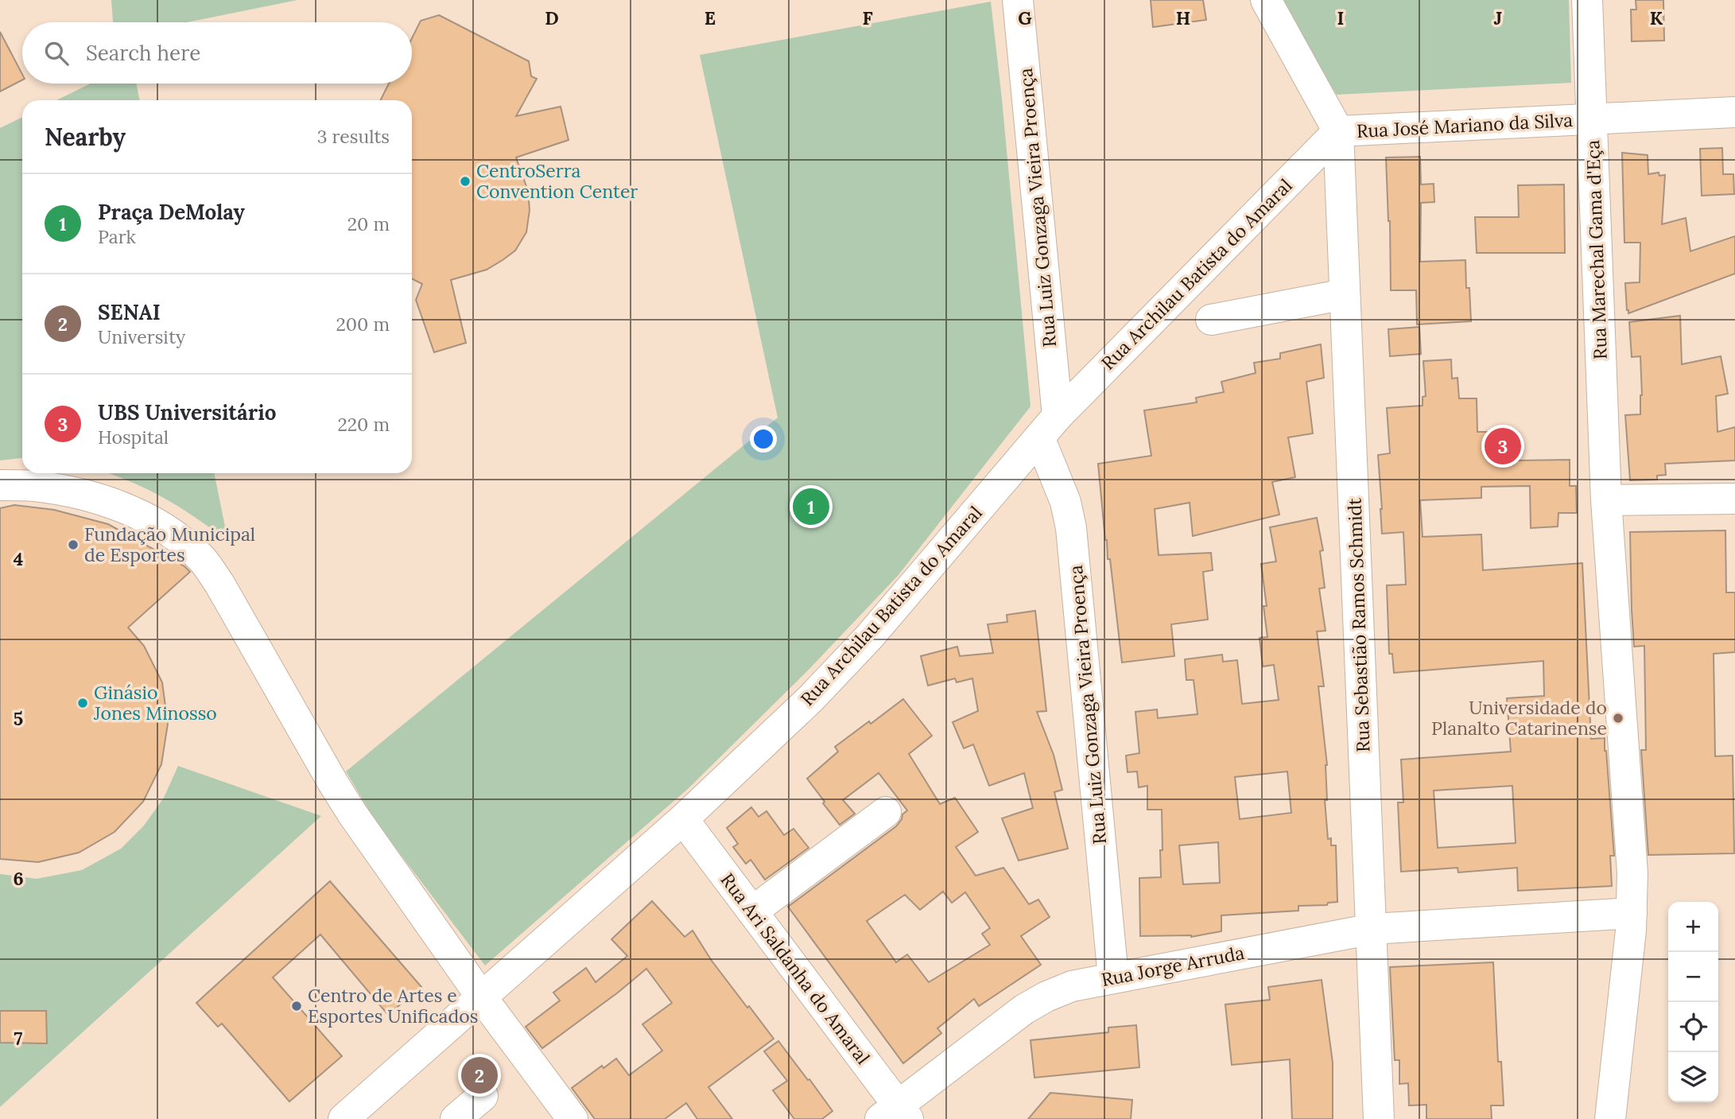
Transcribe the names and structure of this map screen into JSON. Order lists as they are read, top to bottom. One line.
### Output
{"streets":{"street":["Rua José Mariano da Silva","Rua Luiz Gonzaga Vieira Proença","Rua Marechal Gama d'Eça","Rua Archilau Batista do Amaral","Rua Sebastião Ramos Schmidt","Rua Jorge Arruda","Rua Ari Saldanha do Amaral"]},"crossings":[["Rua José Mariano da Silva","Rua Marechal Gama d'Eça"],["Rua José Mariano da Silva","Rua Archilau Batista do Amaral"],["Rua José Mariano da Silva","Rua Sebastião Ramos Schmidt"],["Rua Luiz Gonzaga Vieira Proença","Rua Archilau Batista do Amaral"],["Rua Luiz Gonzaga Vieira Proença","Rua Jorge Arruda"],["Rua Marechal Gama d'Eça","Rua Jorge Arruda"],["Rua Archilau Batista do Amaral","Rua Sebastião Ramos Schmidt"],["Rua Archilau Batista do Amaral","Rua Ari Saldanha do Amaral"],["Rua Sebastião Ramos Schmidt","Rua Jorge Arruda"],["Rua Jorge Arruda","Rua Ari Saldanha do Amaral"]],"places":["CentroSerra Convention Center","Fundação Municipal de Esportes","Ginásio Jones Minosso","Universidade do Planalto Catarinense","Centro de Artes e Esportes Unificados"],"page":{"search":"Search here","heading":["Nearby","3 results"],"list":[{"mark":"1","name":"Praça DeMolay","note":"Park","value":"20 m"},{"mark":"2","name":"SENAI","note":"University","value":"200 m"},{"mark":"3","name":"UBS Universitário","note":"Hospital","value":"220 m"}],"pins":["3","1","2"],"map_buttons":["+","−"]},"grid":{"columns":["D","E","F","G","H","I","J","K"],"rows":["4","5","6","7"]}}
